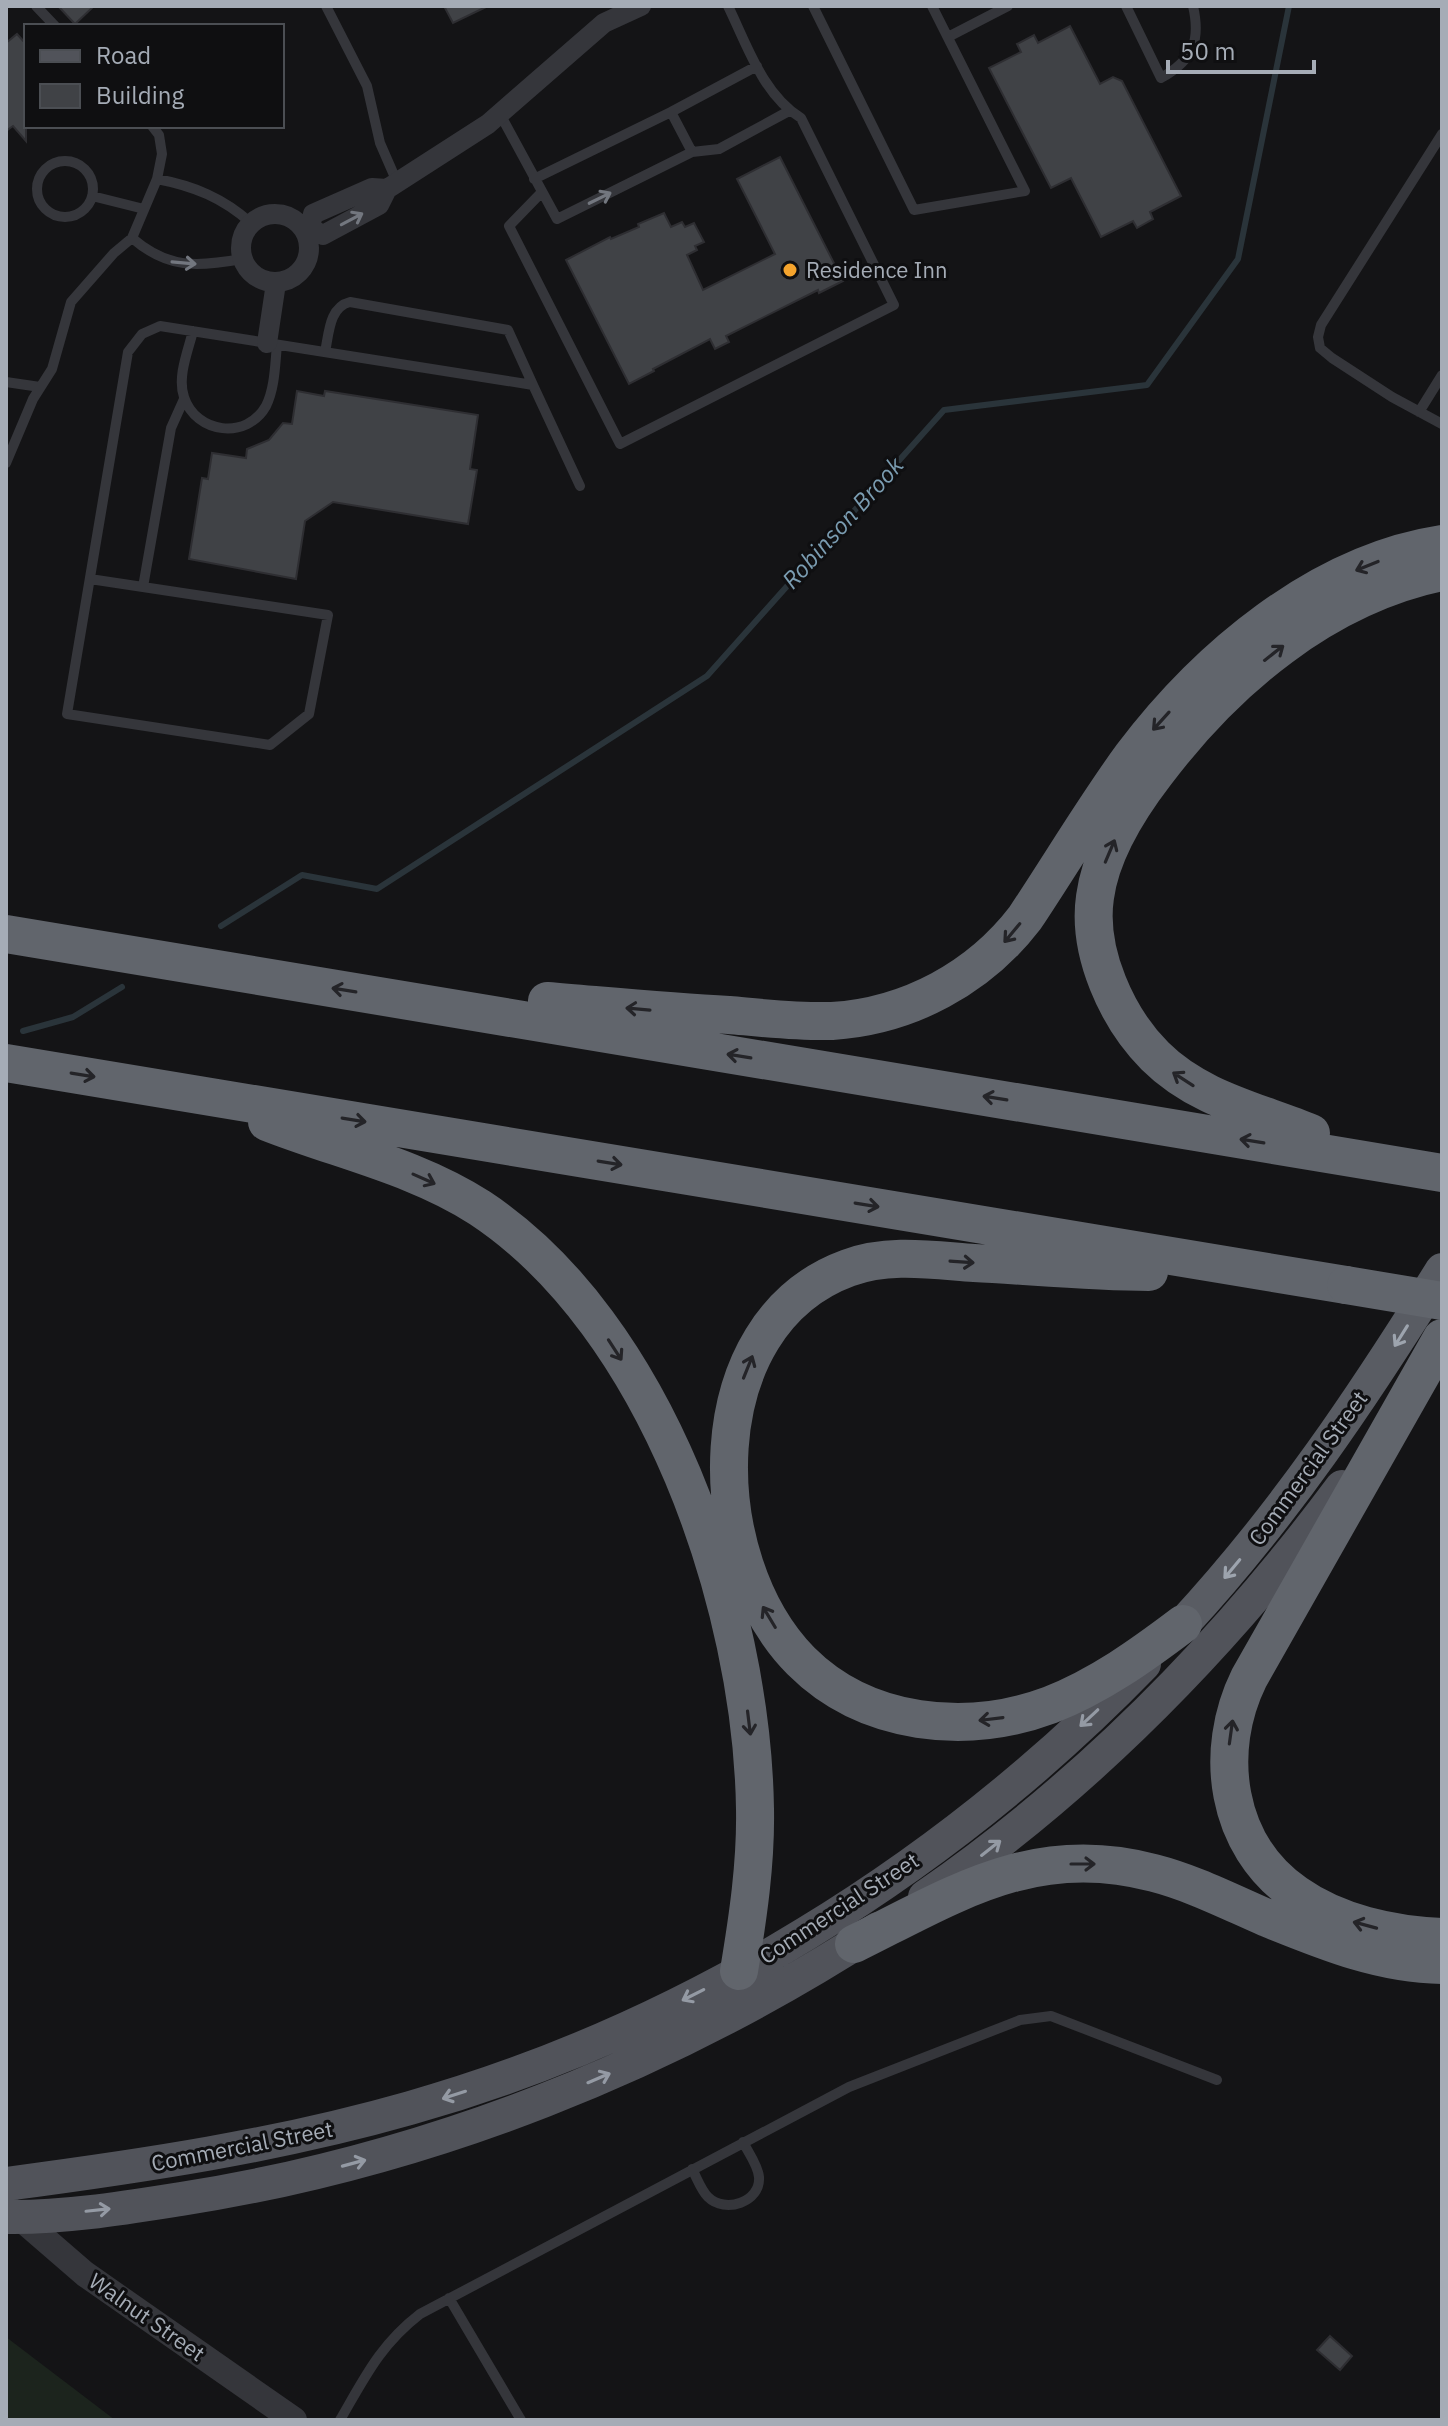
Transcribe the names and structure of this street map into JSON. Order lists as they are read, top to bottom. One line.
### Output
{"streets":{"highway":["Commercial Street"],"street":["Walnut Street"]},"crossings":[["Commercial Street","Walnut Street"]],"water":["Robinson Brook"],"places":["Residence Inn"],"legend":["Road","Building"],"scale_bar":"50 m"}
